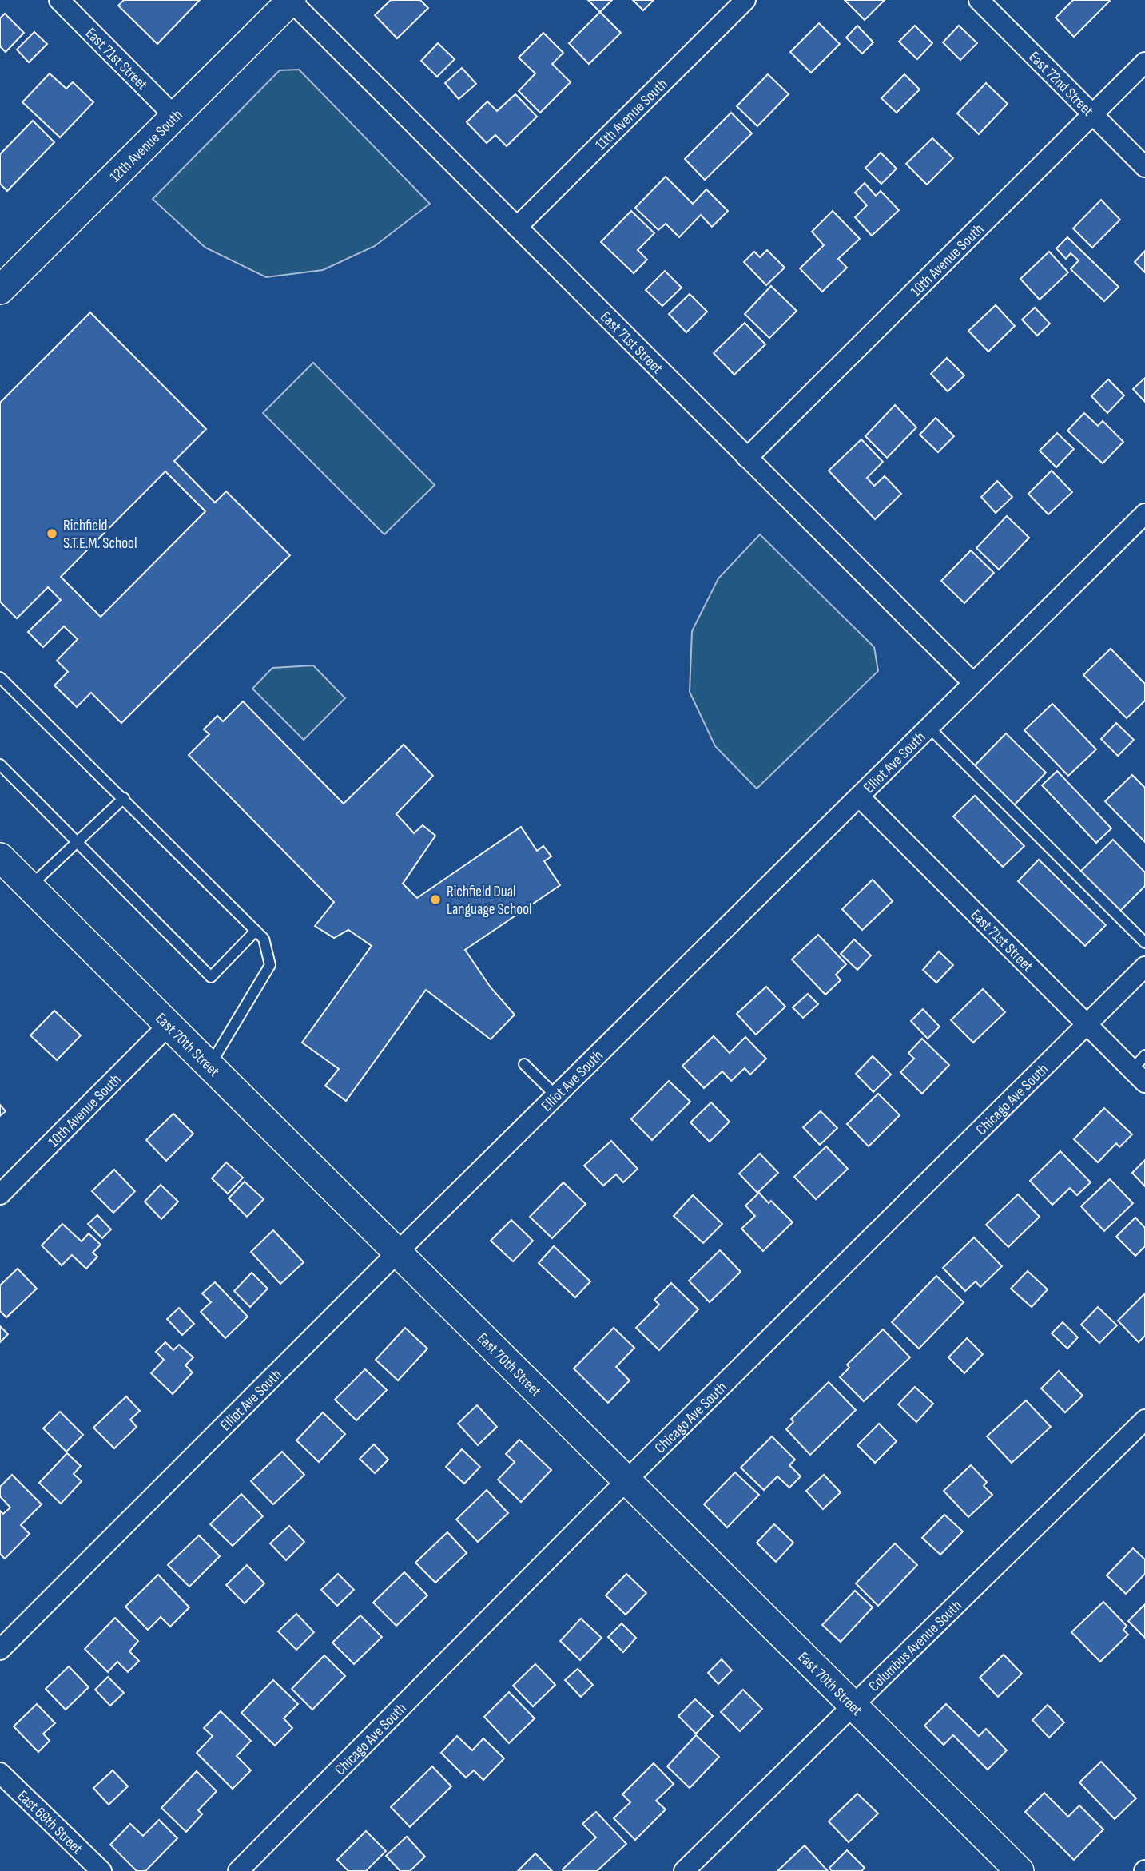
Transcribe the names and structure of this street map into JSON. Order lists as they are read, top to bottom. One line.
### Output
{"streets":{"street":["East 71st Street","East 72nd Street","11th Avenue South","12th Avenue South","10th Avenue South","Elliot Ave South","East 70th Street","Chicago Ave South","Columbus Avenue South","East 69th Street"]},"crossings":[["East 71st Street","11th Avenue South"],["East 71st Street","12th Avenue South"],["East 71st Street","10th Avenue South"],["East 71st Street","Elliot Ave South"],["East 71st Street","Chicago Ave South"],["East 72nd Street","10th Avenue South"],["10th Avenue South","East 70th Street"],["Elliot Ave South","East 70th Street"],["East 70th Street","Chicago Ave South"],["East 70th Street","Columbus Avenue South"]],"places":["Richfield S.T.E.M. School","Richfield Dual Language School"]}
